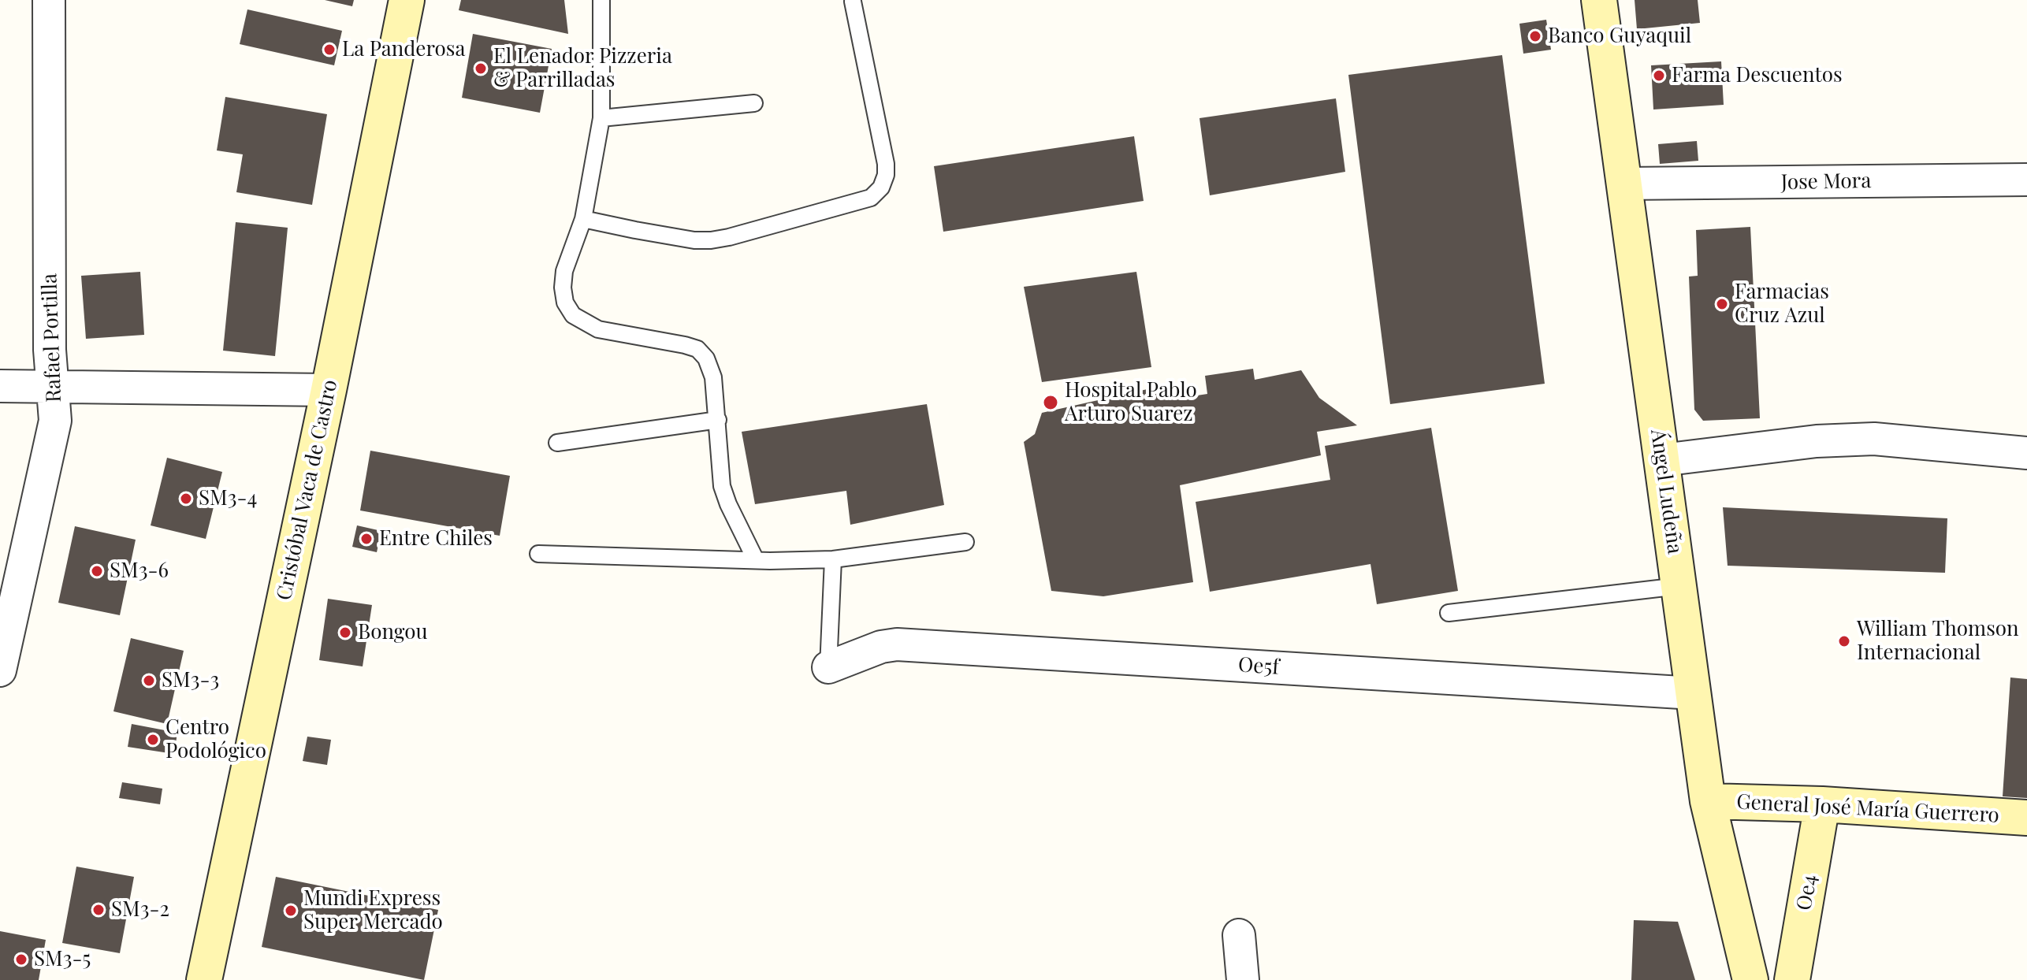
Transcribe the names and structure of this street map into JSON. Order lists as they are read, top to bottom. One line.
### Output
{"streets":{"street":["Jose Mora","Rafael Portilla","Cristóbal Vaca de Castro","Ángel Ludeña","Oe5f","General José María Guerrero","Oe4"]},"crossings":[["Jose Mora","Ángel Ludeña"],["Ángel Ludeña","Oe5f"],["Ángel Ludeña","General José María Guerrero"],["General José María Guerrero","Oe4"]],"places":["Banco Guyaquil","La Panderosa","El Lenador Pizzeria & Parrilladas","Farma Descuentos","Farmacias Cruz Azul","Hospital Pablo Arturo Suarez","SM3-4","Entre Chiles","SM3-6","Bongou","William Thomson Internacional","SM3-3","Centro Podológico","SM3-2","Mundi Express Super Mercado","SM3-5"]}
